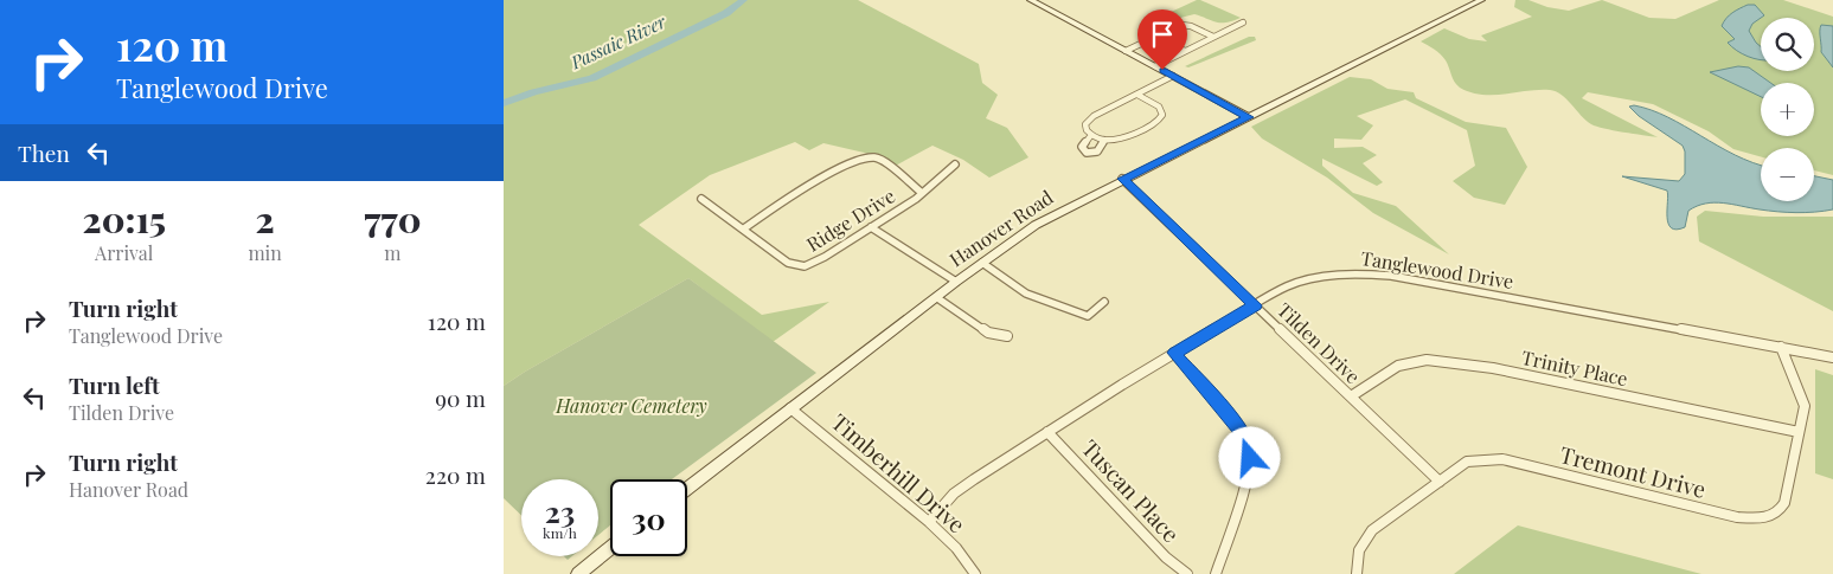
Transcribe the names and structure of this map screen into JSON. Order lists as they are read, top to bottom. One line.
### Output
{"streets":{"street":["Ridge Drive","Hanover Road","Tanglewood Drive","Tilden Drive","Trinity Place","Tremont Drive","Timberhill Drive","Tuscan Place"]},"crossings":[["Hanover Road","Tilden Drive"],["Hanover Road","Timberhill Drive"],["Tanglewood Drive","Tilden Drive"],["Tanglewood Drive","Tremont Drive"],["Tanglewood Drive","Timberhill Drive"],["Tanglewood Drive","Tuscan Place"],["Tilden Drive","Trinity Place"],["Tilden Drive","Tremont Drive"],["Trinity Place","Tremont Drive"]],"water":["Passaic River"],"parks":["Hanover Cemetery"],"page":{"turn":["120 m","Tanglewood Drive"],"map_buttons":["+","−"],"then":"Then","eta":["20:15","Arrival","2","min","770","m"],"list":[{"name":"Turn right","note":"Tanglewood Drive","value":"120 m"},{"name":"Turn left","note":"Tilden Drive","value":"90 m"},{"name":"Turn right","note":"Hanover Road","value":"220 m"}],"speed":"23 km/h","limit":"30"}}
